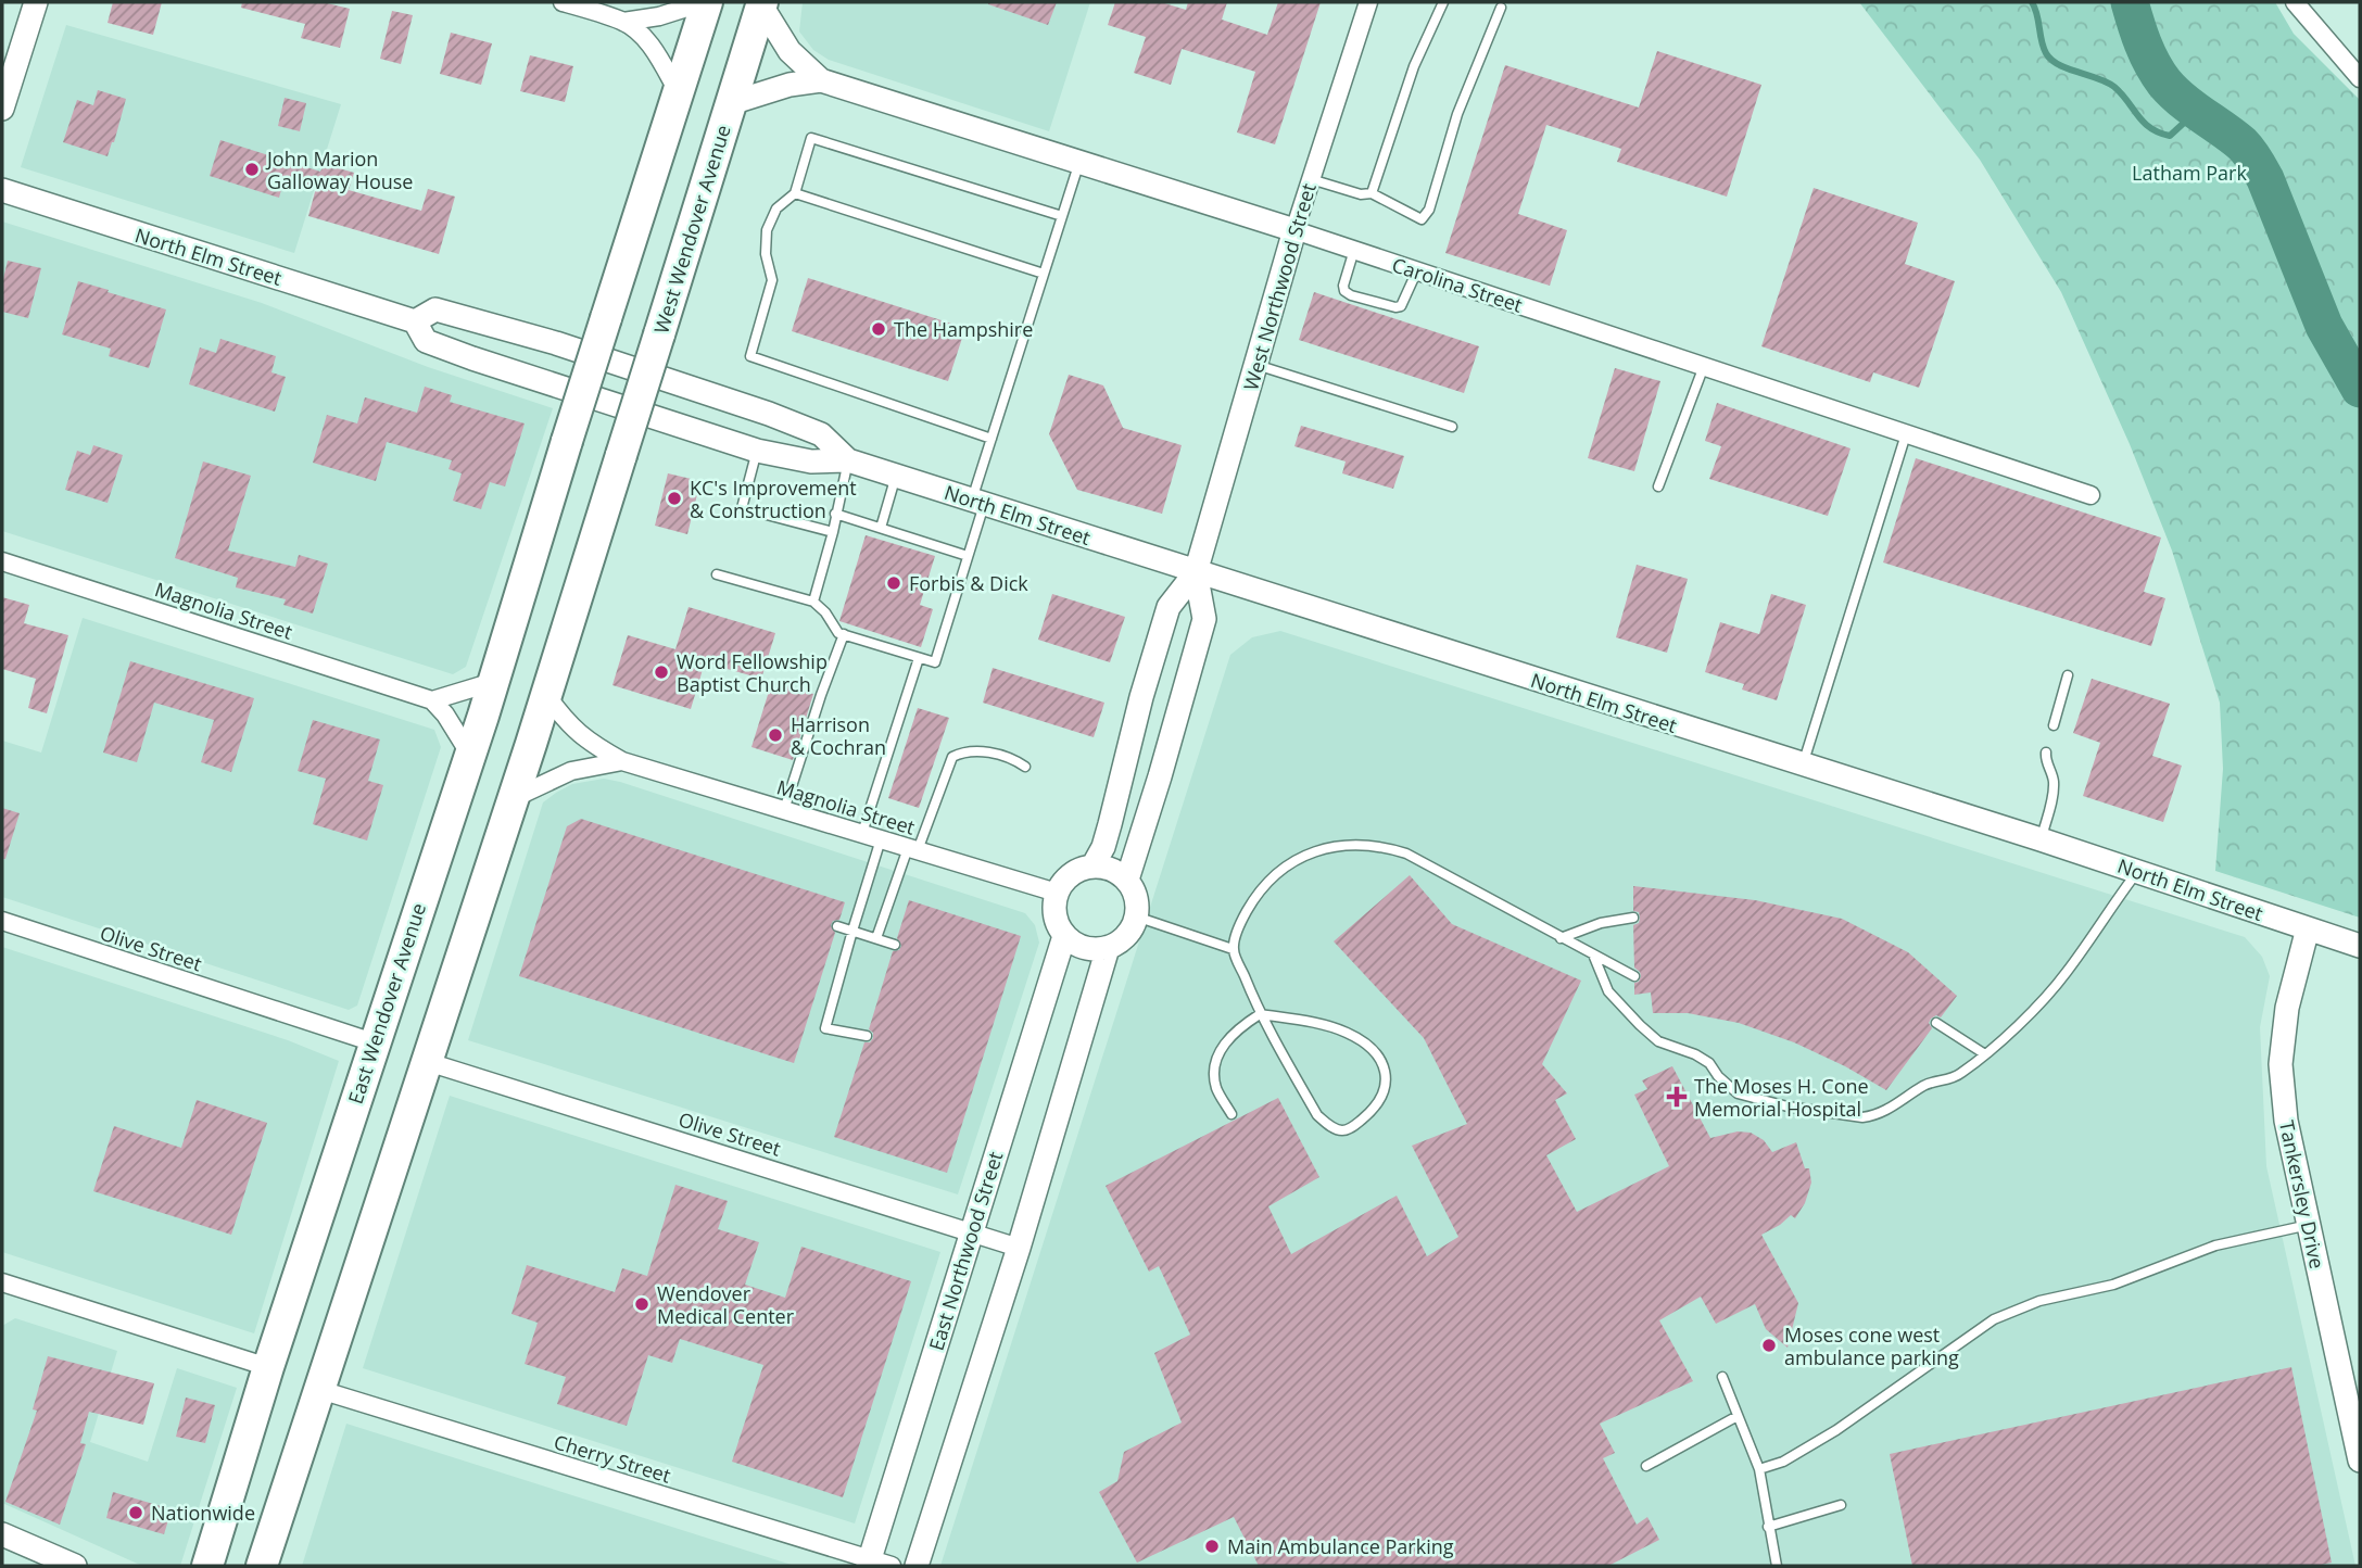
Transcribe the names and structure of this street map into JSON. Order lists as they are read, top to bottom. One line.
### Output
{"streets":{"highway":["West Wendover Avenue","East Wendover Avenue"],"street":["North Elm Street","Carolina Street","West Northwood Street","Magnolia Street","Olive Street","Tankersley Drive","East Northwood Street","Cherry Street"]},"crossings":[["West Wendover Avenue","Carolina Street"],["West Wendover Avenue","Magnolia Street"],["North Elm Street","West Northwood Street"],["North Elm Street","Tankersley Drive"],["Carolina Street","West Northwood Street"],["Magnolia Street","East Northwood Street"],["Olive Street","East Wendover Avenue"],["Olive Street","East Northwood Street"],["East Northwood Street","Cherry Street"]],"parks":["Latham Park"],"places":{"other":["John Marion Galloway House","The Hampshire","KC's Improvement & Construction","Forbis & Dick","Word Fellowship Baptist Church","Harrison & Cochran","Wendover Medical Center","Moses cone west ambulance parking","Nationwide","Main Ambulance Parking"],"health":["The Moses H. Cone Memorial Hospital"]}}
